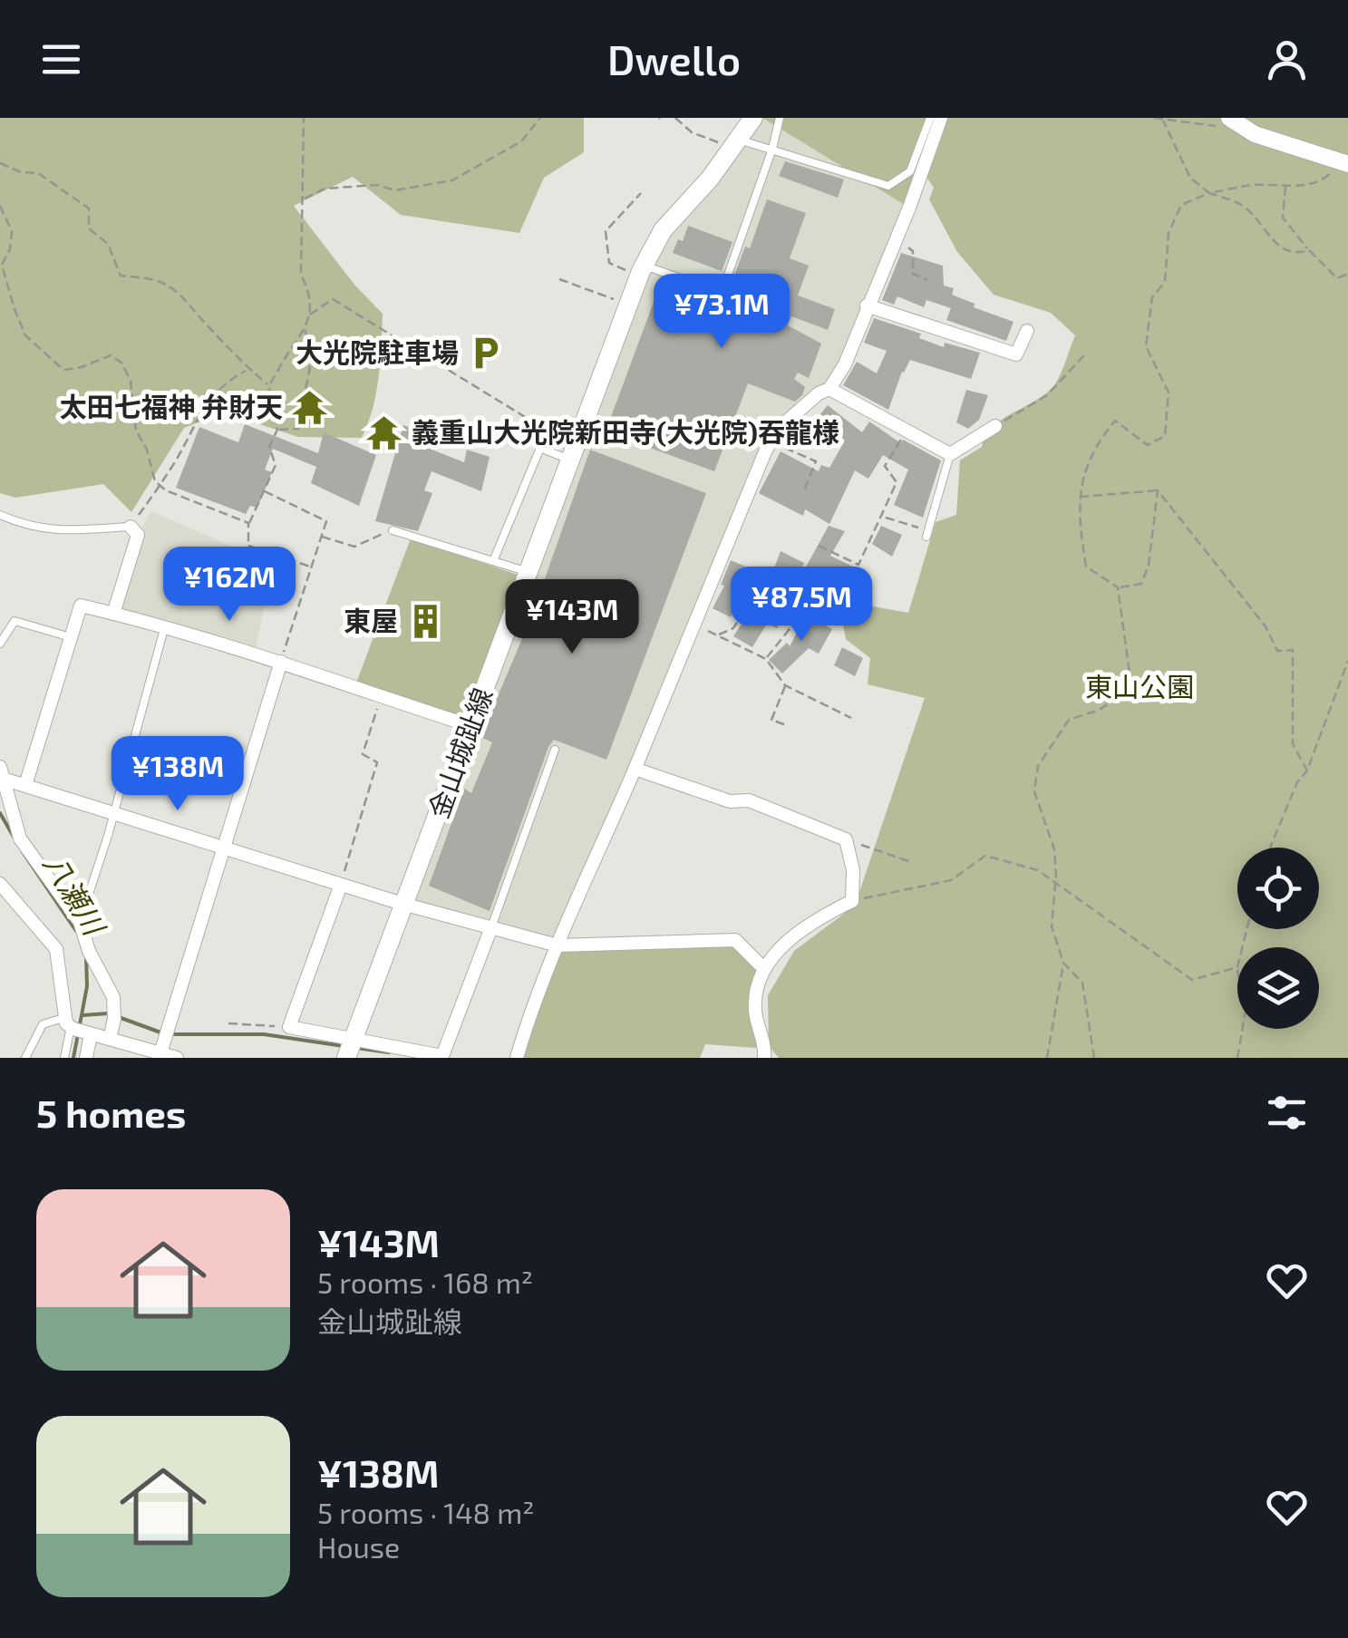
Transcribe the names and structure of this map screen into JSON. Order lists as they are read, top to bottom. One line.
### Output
{"streets":{"main road":["金山城趾線"]},"water":["八瀬川"],"parks":["東山公園"],"places":{"parking":["大光院駐車場"],"temple":["太田七福神 弁財天","義重山大光院新田寺(大光院)吞龍様"],"building":["東屋"]},"page":{"header":"Dwello","price":["¥73.1M","¥162M","¥87.5M","¥143M","¥138M"],"heading":"5 homes","list":[{"name":"¥143M","note":"5 rooms · 168 m² · 金山城趾線"},{"name":"¥138M","note":"5 rooms · 148 m² · House"}]}}
